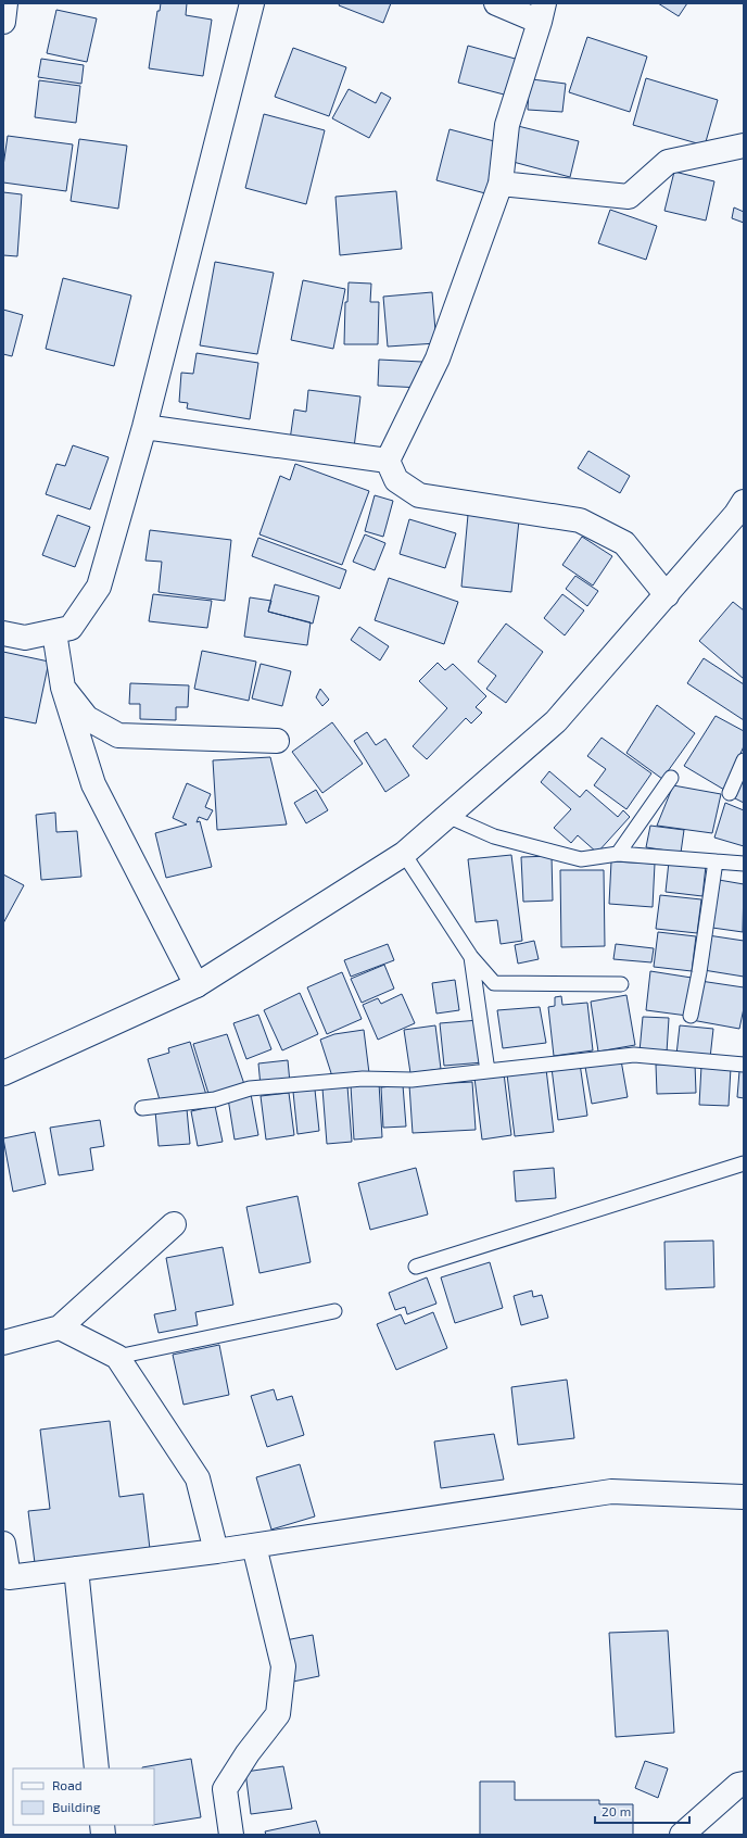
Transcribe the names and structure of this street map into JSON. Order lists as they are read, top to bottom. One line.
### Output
{"legend":["Road","Building"],"scale_bar":"20 m"}
